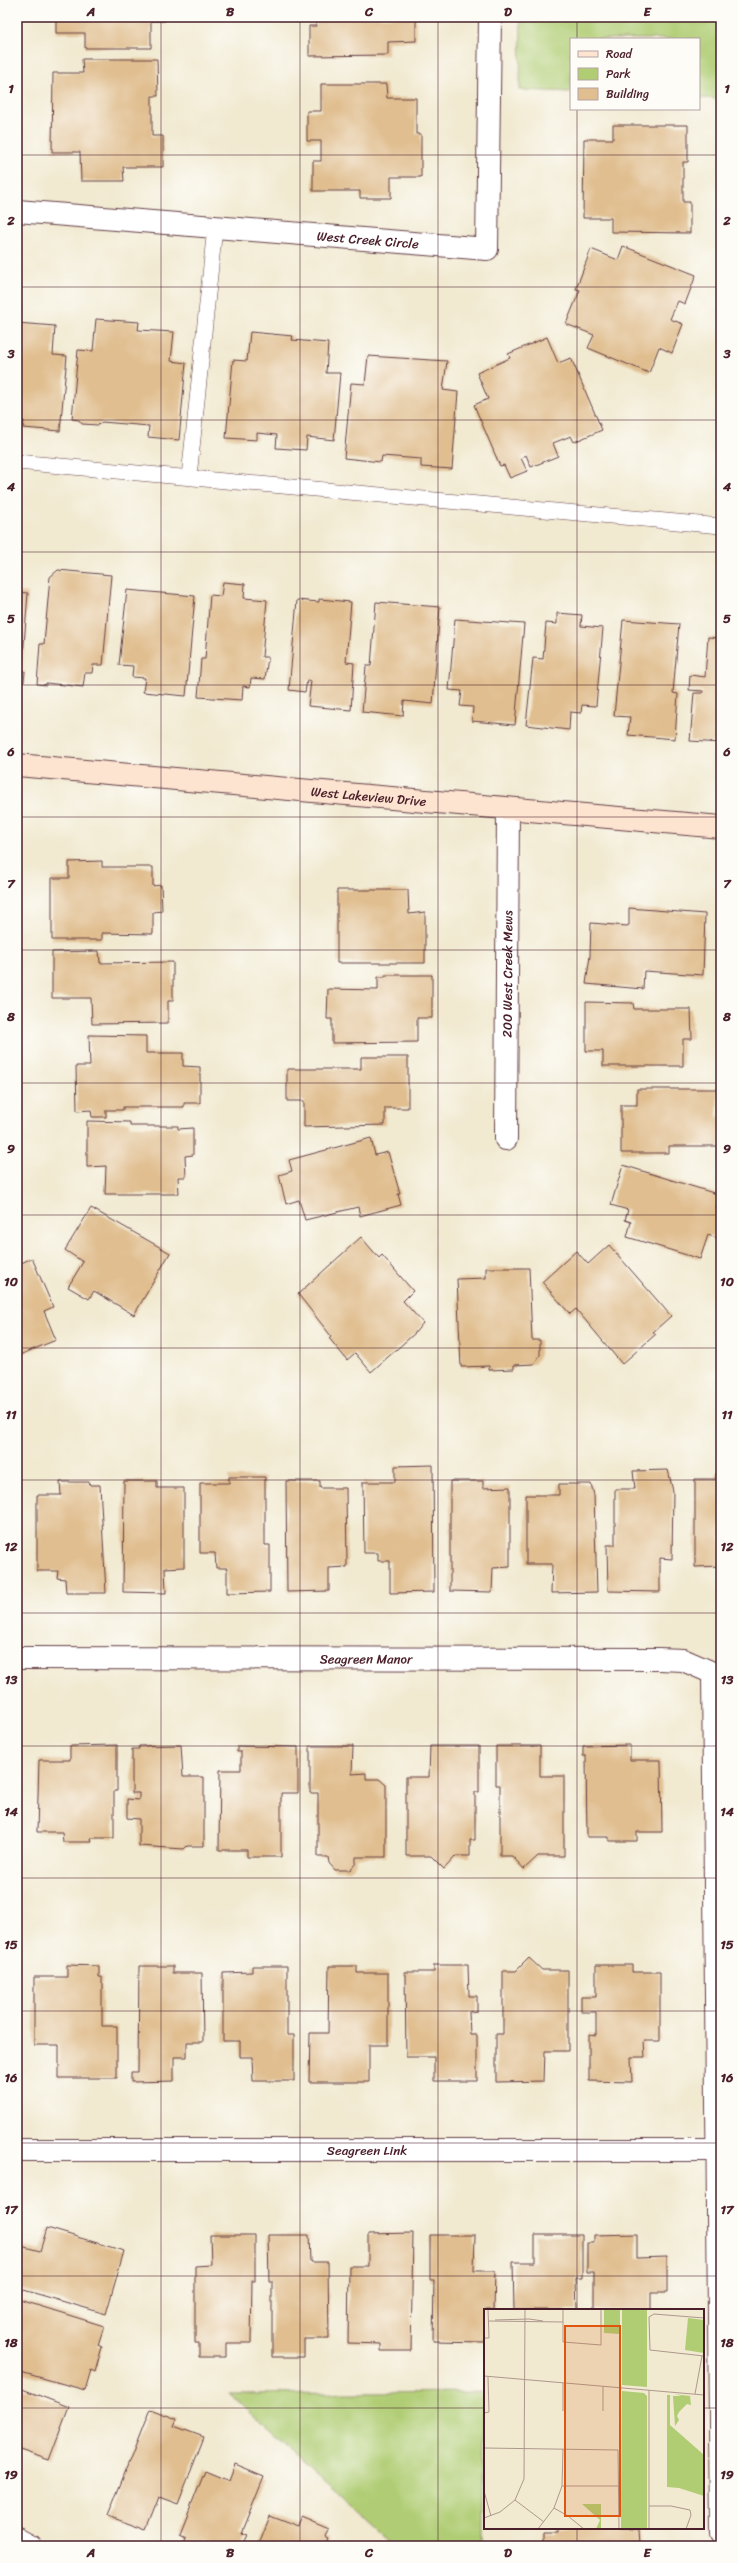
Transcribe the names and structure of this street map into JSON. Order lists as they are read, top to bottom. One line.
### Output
{"streets":{"street":["West Creek Circle","West Lakeview Drive","200 West Creek Mews","Seagreen Manor","Seagreen Link"]},"crossings":[["West Lakeview Drive","200 West Creek Mews"],["Seagreen Manor","Seagreen Link"]],"legend":["Road","Park","Building"],"grid":{"columns":["A","B","C","D","E"],"rows":["1","2","3","4","5","6","7","8","9","10","11","12","13","14","15","16","17","18","19"]}}
